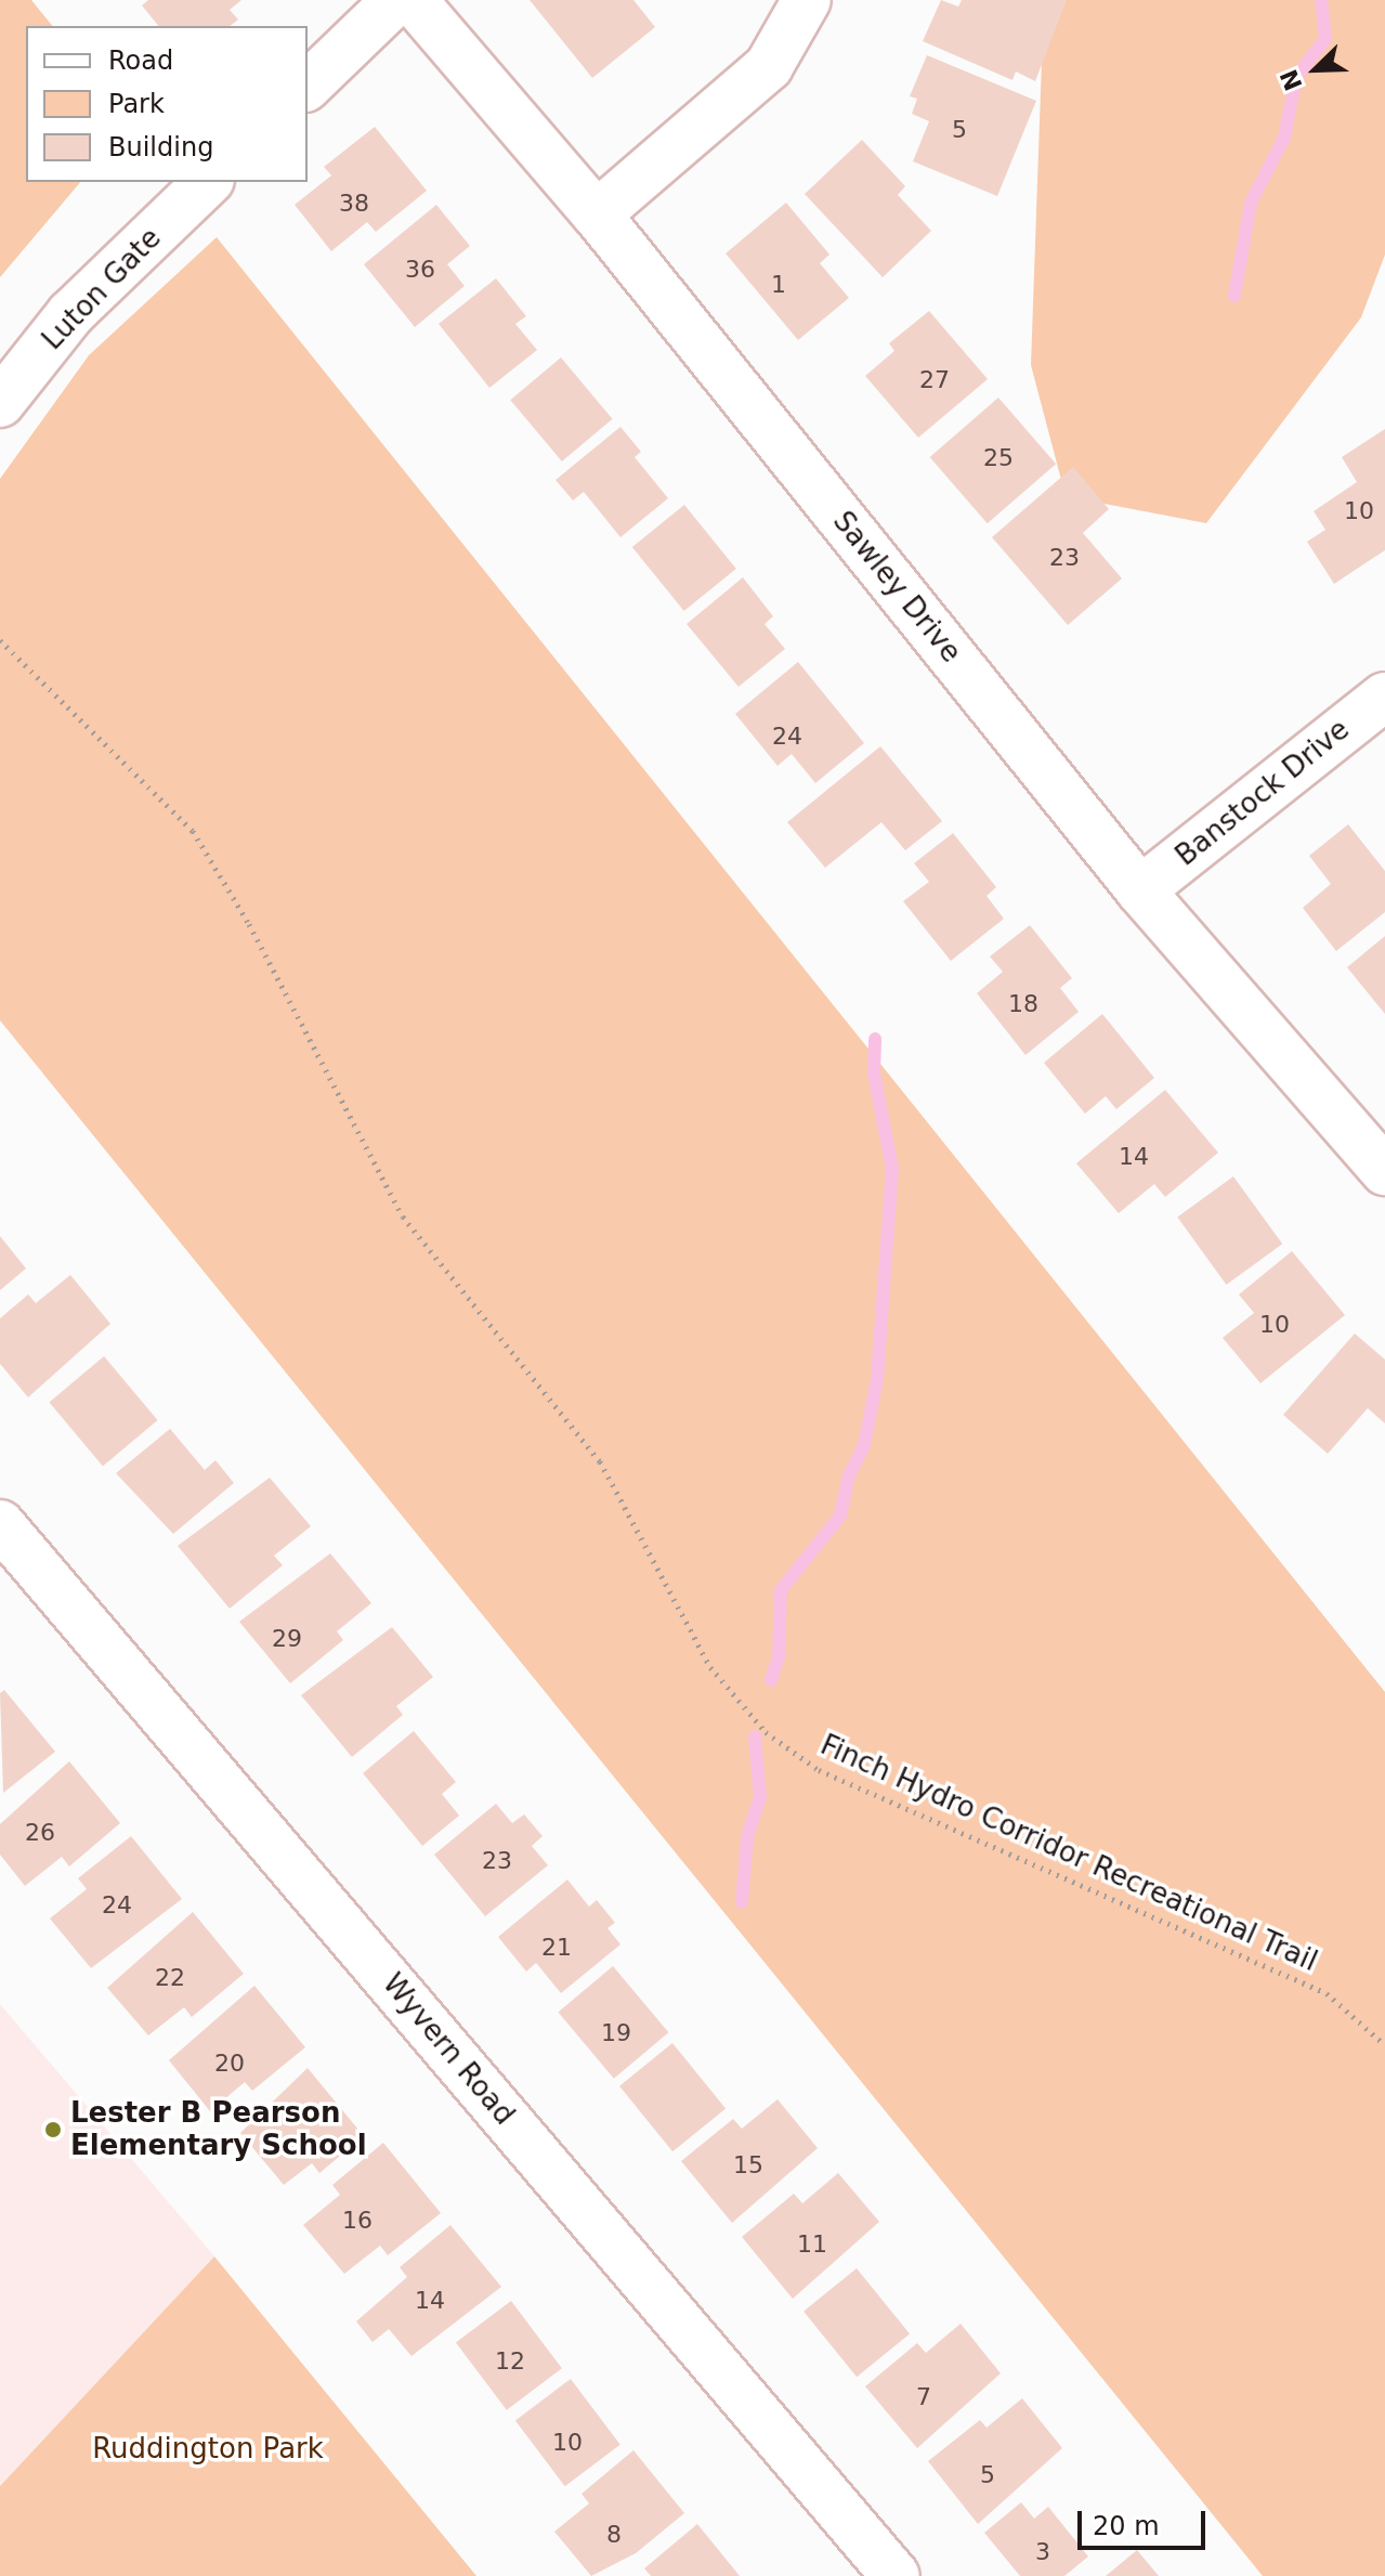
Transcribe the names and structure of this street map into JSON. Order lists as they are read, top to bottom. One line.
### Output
{"streets":{"street":["Luton Gate","Sawley Drive","Banstock Drive","Wyvern Road"],"path":["Finch Hydro Corridor Recreational Trail"]},"crossings":[["Sawley Drive","Banstock Drive"]],"parks":["Ruddington Park"],"places":["Lester B Pearson Elementary School"],"house_numbers":["5","38","36","1","27","25","10","23","24","18","14","10","29","26","23","24","21","22","19","20","15","16","11","14","12","7","10","5","8","3"],"legend":["Road","Park","Building"],"scale_bar":"20 m","north":"bottom left"}
